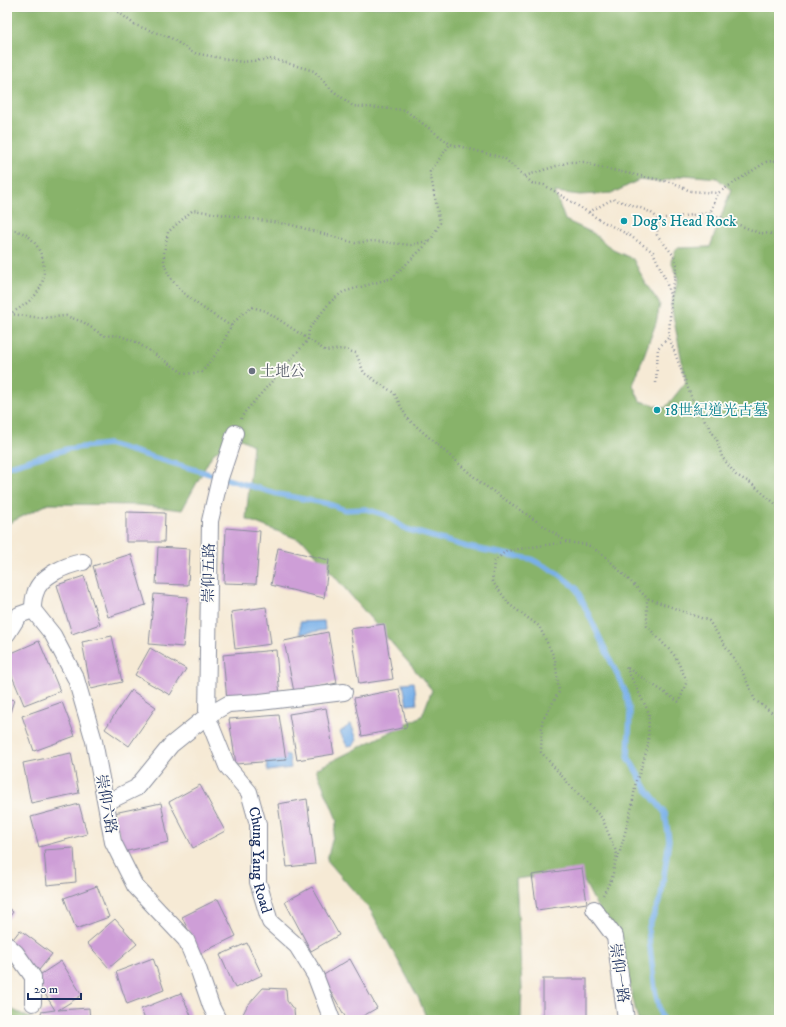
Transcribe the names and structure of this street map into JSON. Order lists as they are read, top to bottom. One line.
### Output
{"streets":{"street":["崇仰五路","崇仰六路","Chung Yang Road","崇仰一路"]},"crossings":[["崇仰五路","Chung Yang Road"]],"places":["Dog's Head Rock","土地公","18世紀道光古墓"],"scale_bar":"20 m"}
